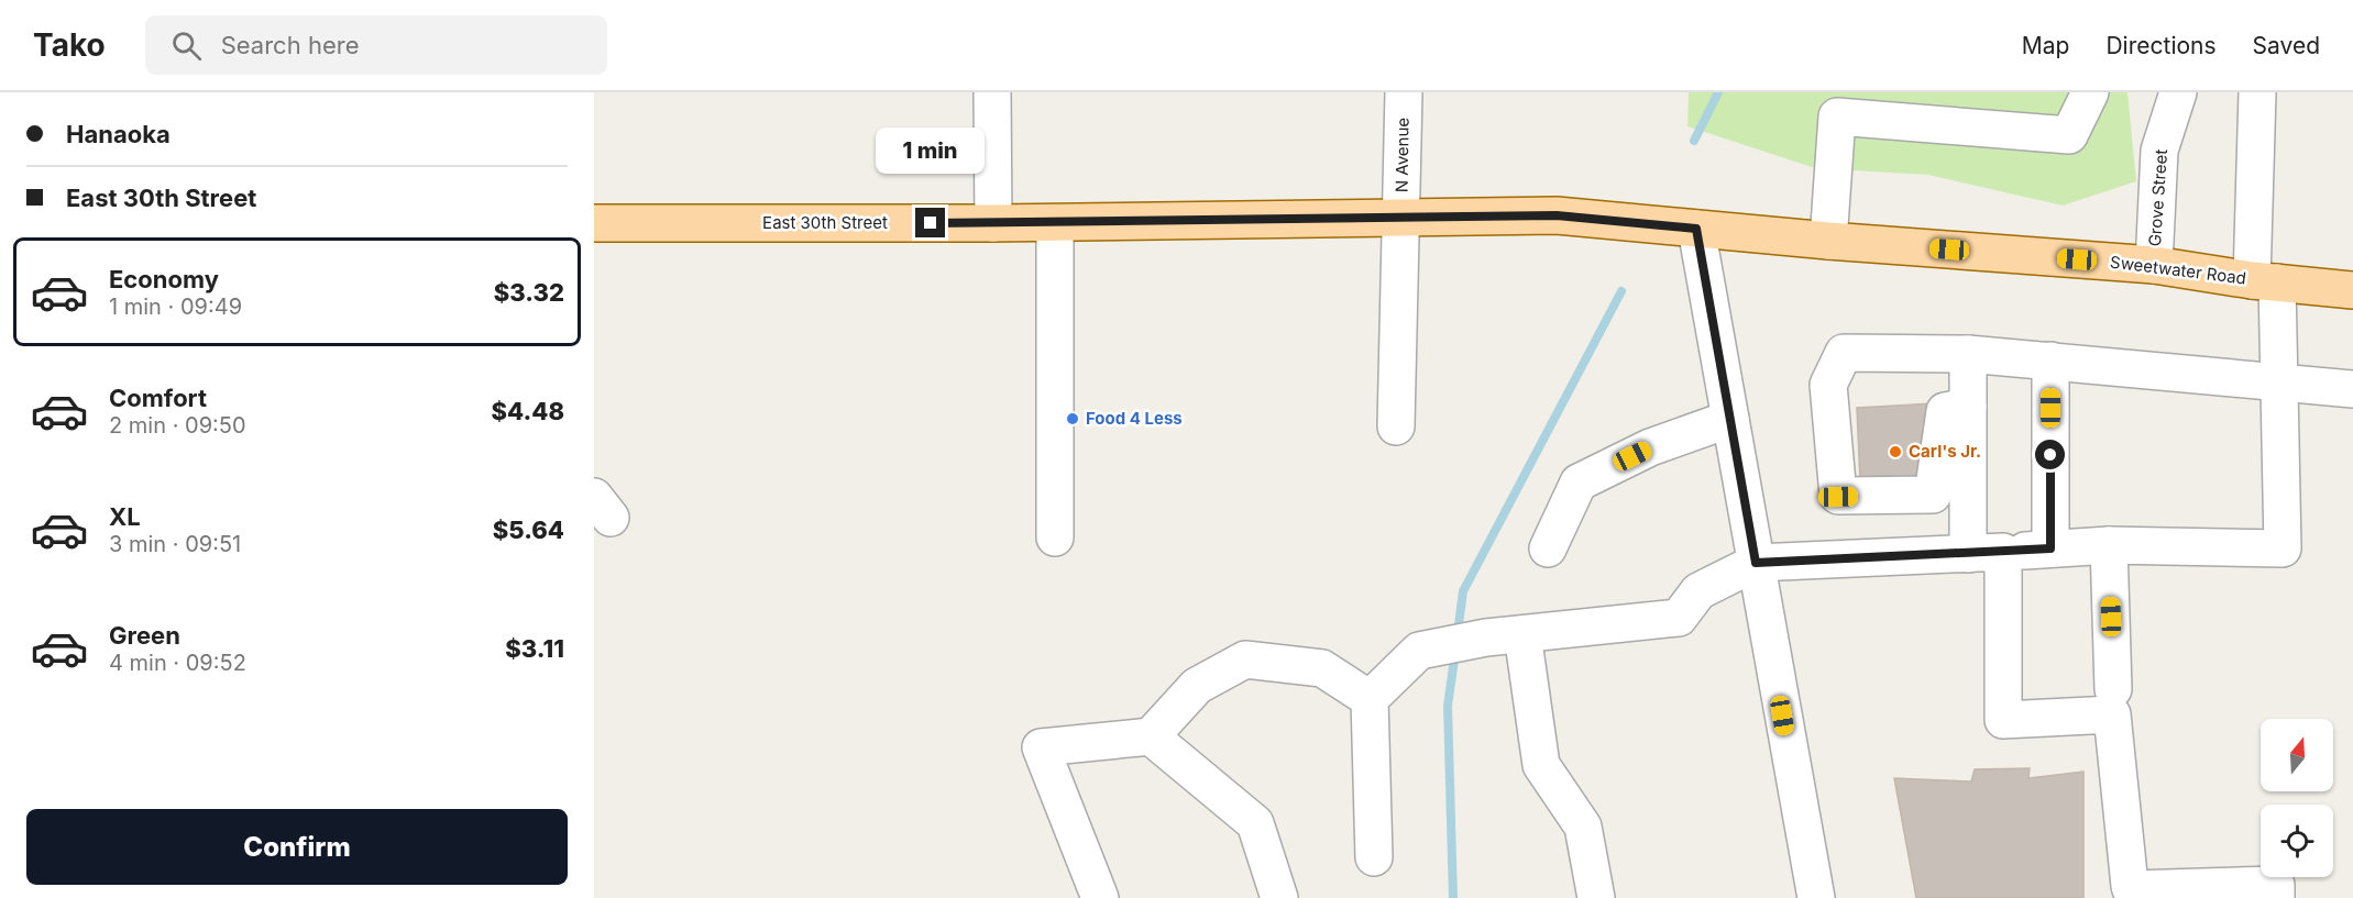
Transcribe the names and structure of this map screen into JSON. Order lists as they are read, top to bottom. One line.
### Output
{"streets":{"main road":["East 30th Street","Sweetwater Road"],"street":["N Avenue","Grove Street"]},"crossings":[["N Avenue","East 30th Street"],["Grove Street","Sweetwater Road"],["East 30th Street","Sweetwater Road"]],"places":["Food 4 Less","Carl's Jr."],"north":"top","page":{"header":"Tako","search":"Search here","nav":["Map","Directions","Saved"],"banner":["Hanaoka","East 30th Street"],"bubble":"1 min","list":[{"name":"Economy","note":"1 min · 09:49","value":"$3.32"},{"name":"Comfort","note":"2 min · 09:50","value":"$4.48"},{"name":"XL","note":"3 min · 09:51","value":"$5.64"},{"name":"Green","note":"4 min · 09:52","value":"$3.11"}],"buttons":"Confirm"}}
